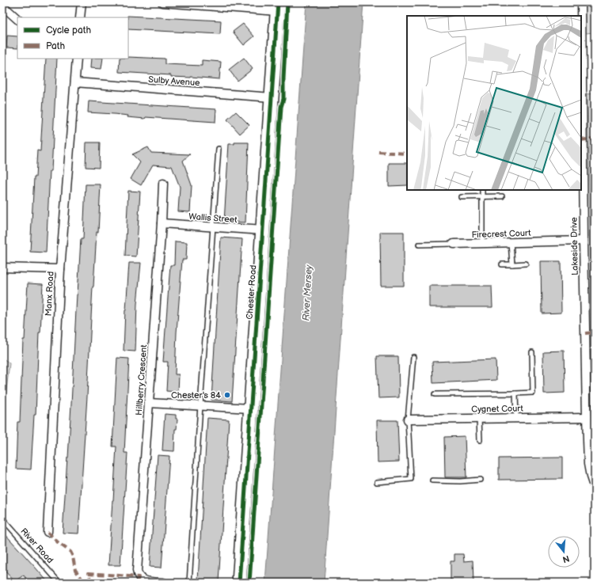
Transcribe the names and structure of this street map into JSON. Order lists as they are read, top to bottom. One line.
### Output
{"streets":{"highway":["Chester Road"],"street":["Sulby Avenue","Wallis Street","Firecrest Court","Lakeside Drive","Manx Road","Hillberry Crescent","Cygnet Court"],"lane":["River Road"]},"crossings":[["Sulby Avenue","Chester Road"],["Sulby Avenue","Manx Road"],["Wallis Street","Chester Road"],["Wallis Street","Hillberry Crescent"],["Firecrest Court","Lakeside Drive"],["Lakeside Drive","Cygnet Court"]],"water":["River Mersey"],"places":["Chester's 84"],"legend":["Cycle path","Path"],"north":"bottom"}
